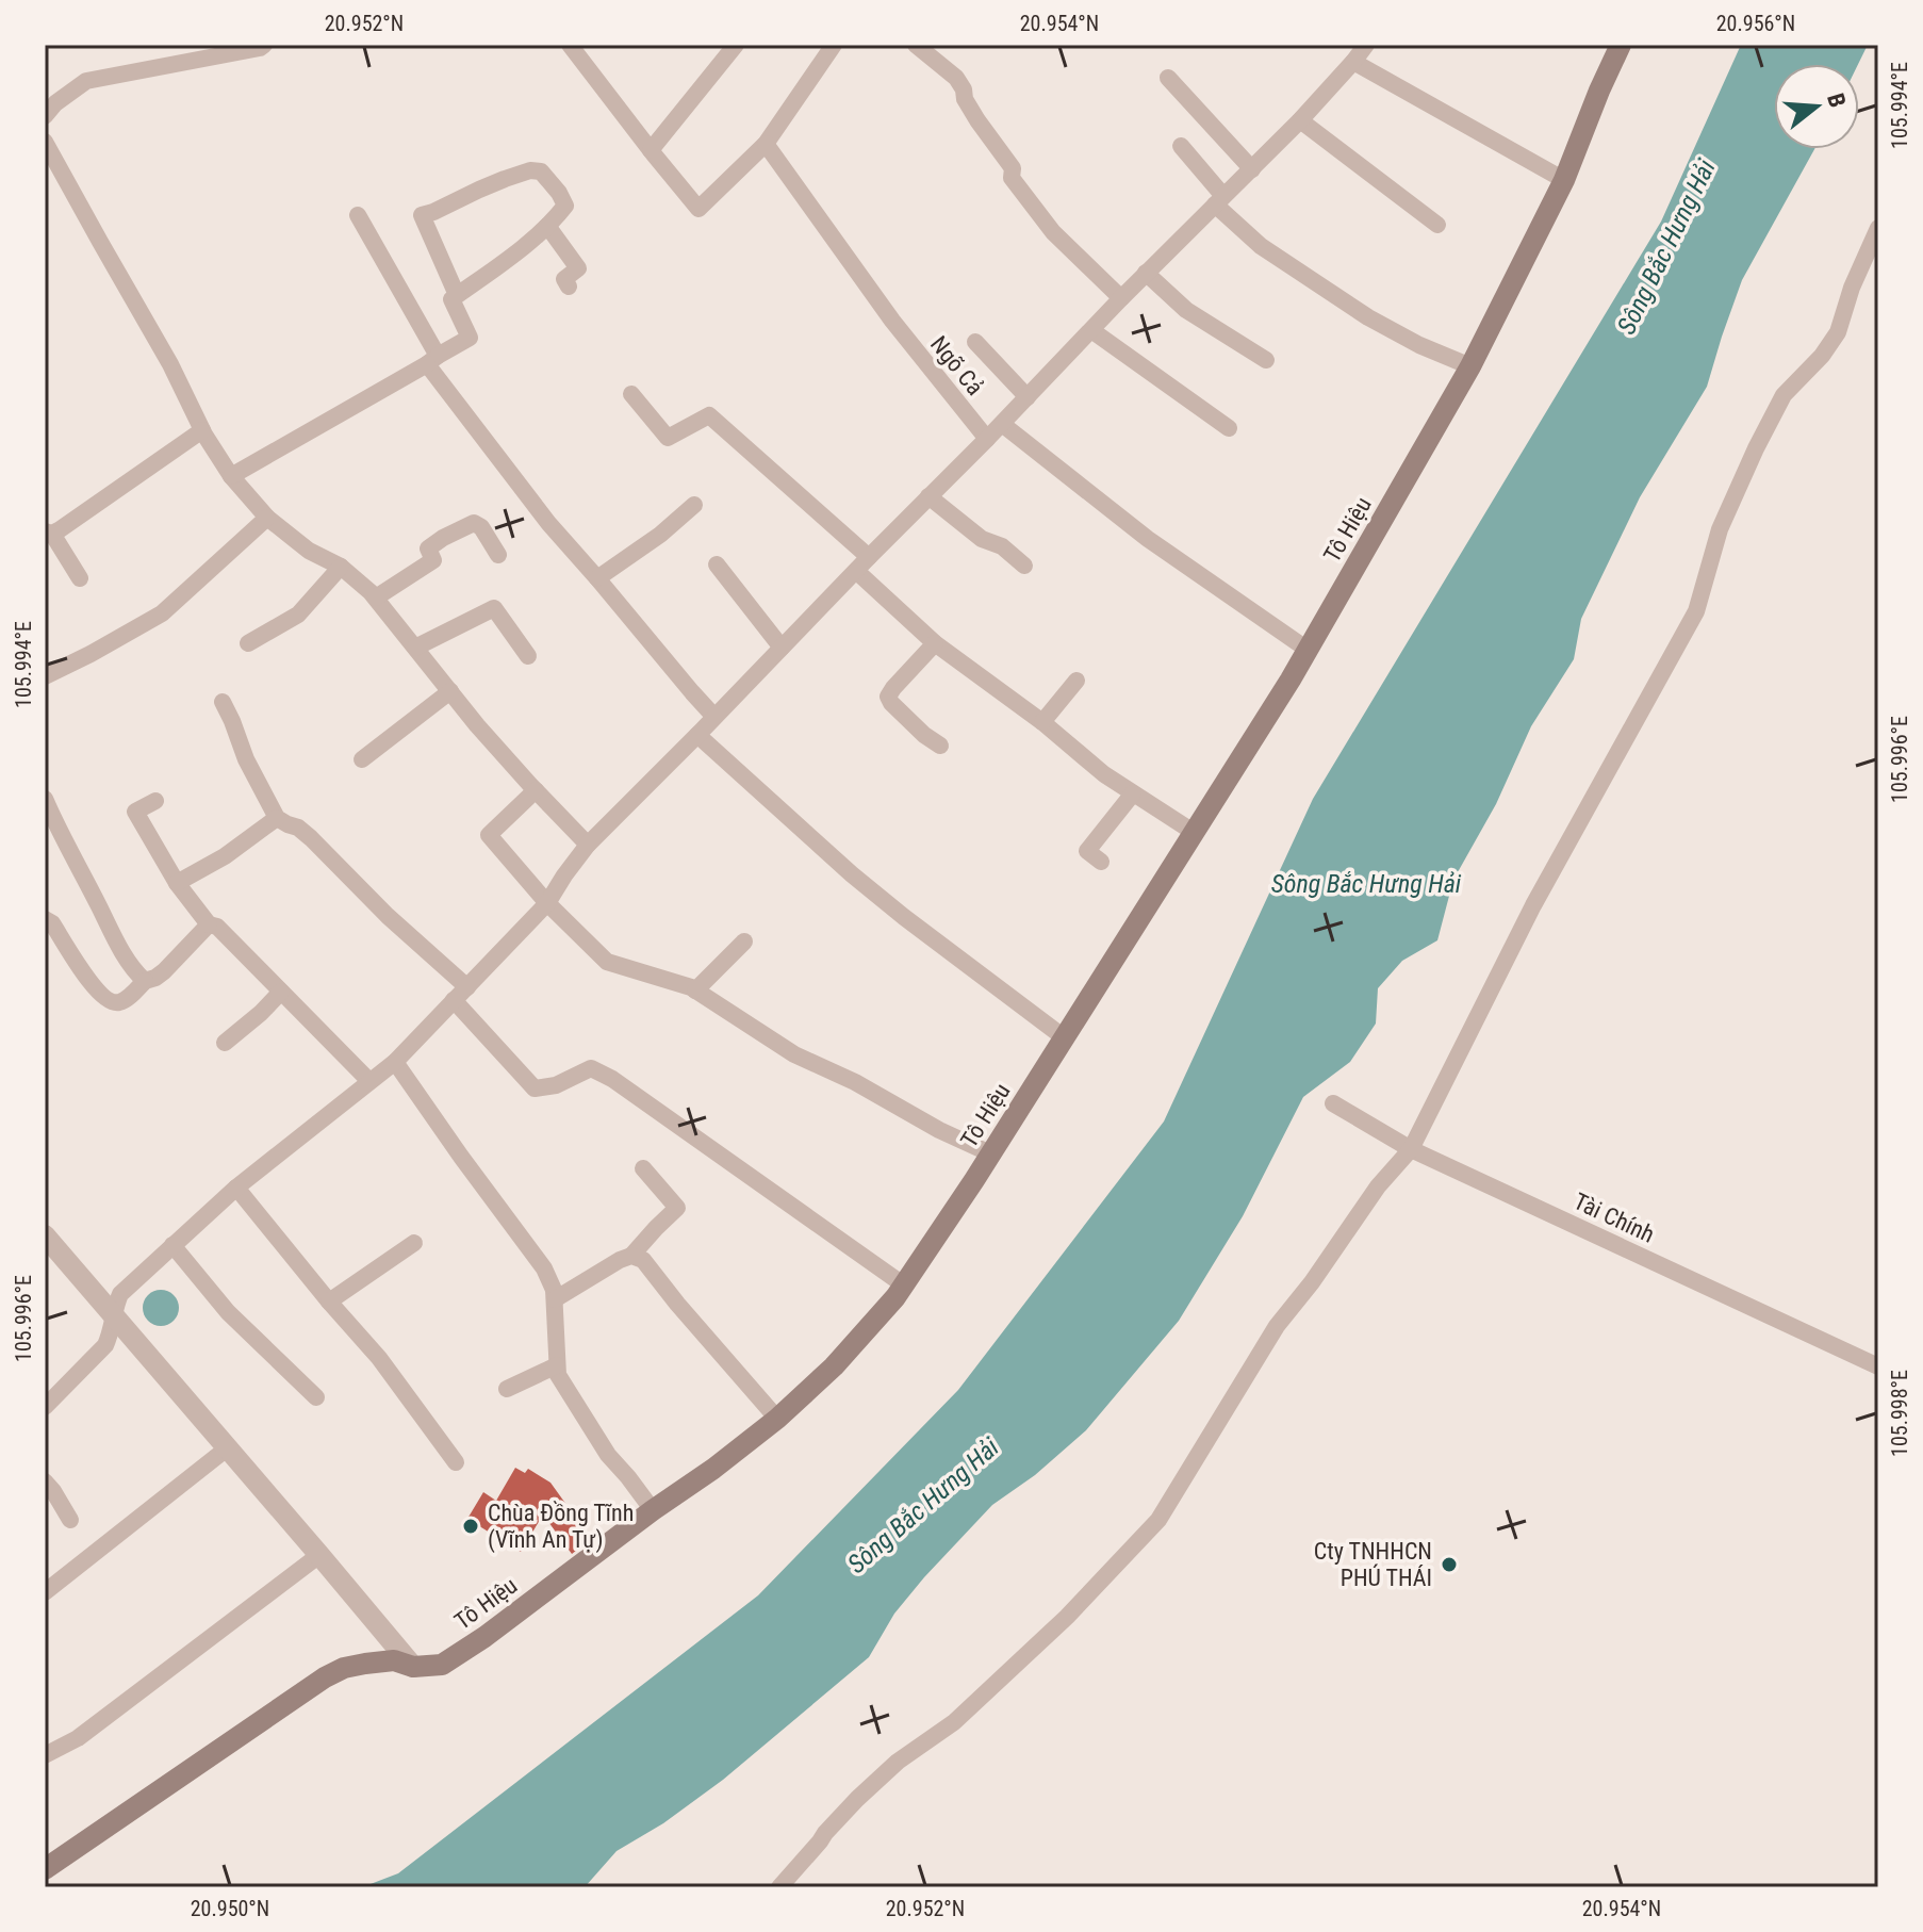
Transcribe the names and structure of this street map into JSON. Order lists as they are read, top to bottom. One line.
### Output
{"streets":{"main road":["Tô Hiệu"],"street":["Ngõ Cả","Tài Chính"]},"water":["Sông Bắc Hưng Hải"],"places":["Chùa Đồng Tĩnh (Vĩnh An Tự)","Cty TNHHCN PHÚ THÁI"],"north":"right","coordinates":["20.952°N","20.954°N","20.956°N","105.994°E","105.996°E","105.998°E","20.950°N"]}
